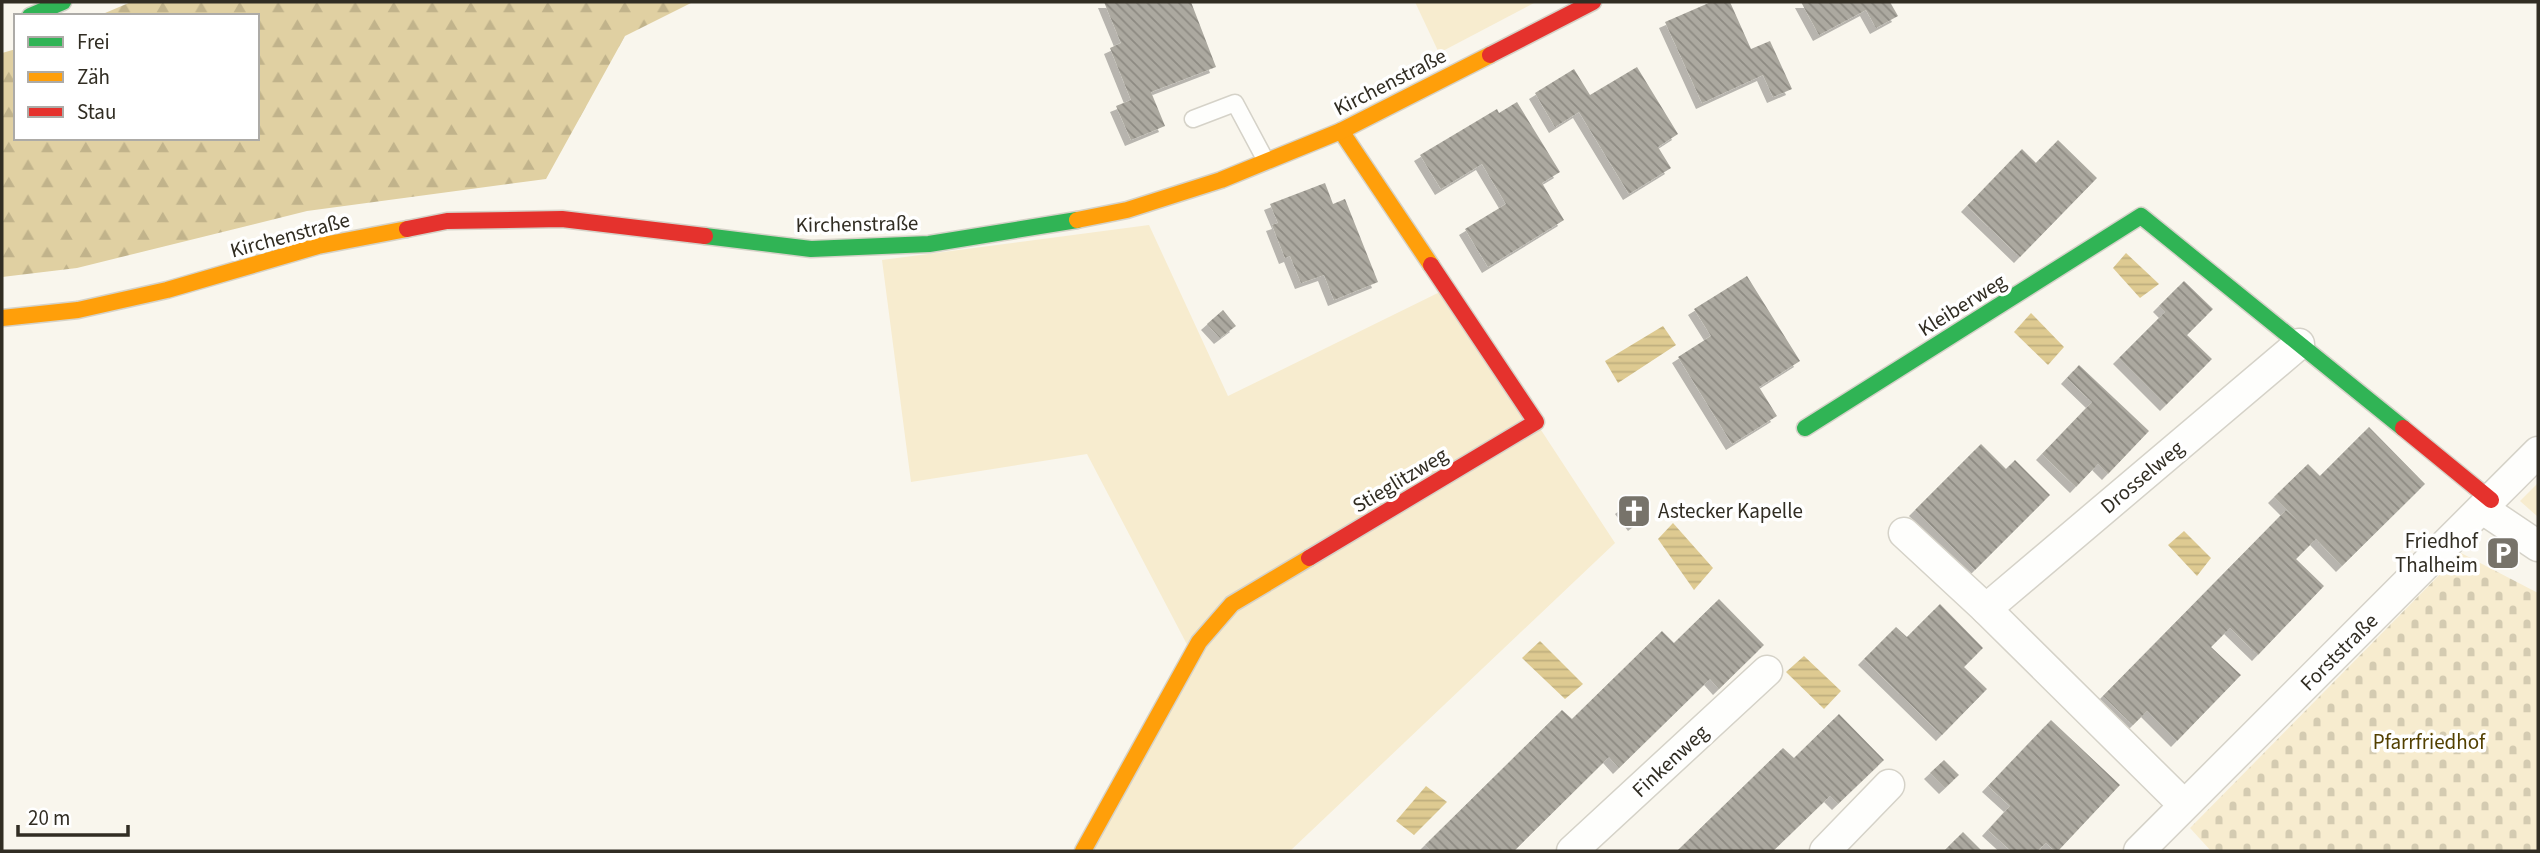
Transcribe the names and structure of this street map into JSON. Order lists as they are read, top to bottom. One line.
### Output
{"streets":{"street":["Kirchenstraße","Kleiberweg","Drosselweg","Stieglitzweg","Forststraße","Finkenweg"]},"crossings":[["Kirchenstraße","Stieglitzweg"],["Kleiberweg","Drosselweg"]],"parks":["Pfarrfriedhof"],"places":{"church":["Astecker Kapelle"],"parking":["Friedhof Thalheim"]},"legend":["Frei","Zäh","Stau"],"scale_bar":"20 m"}
